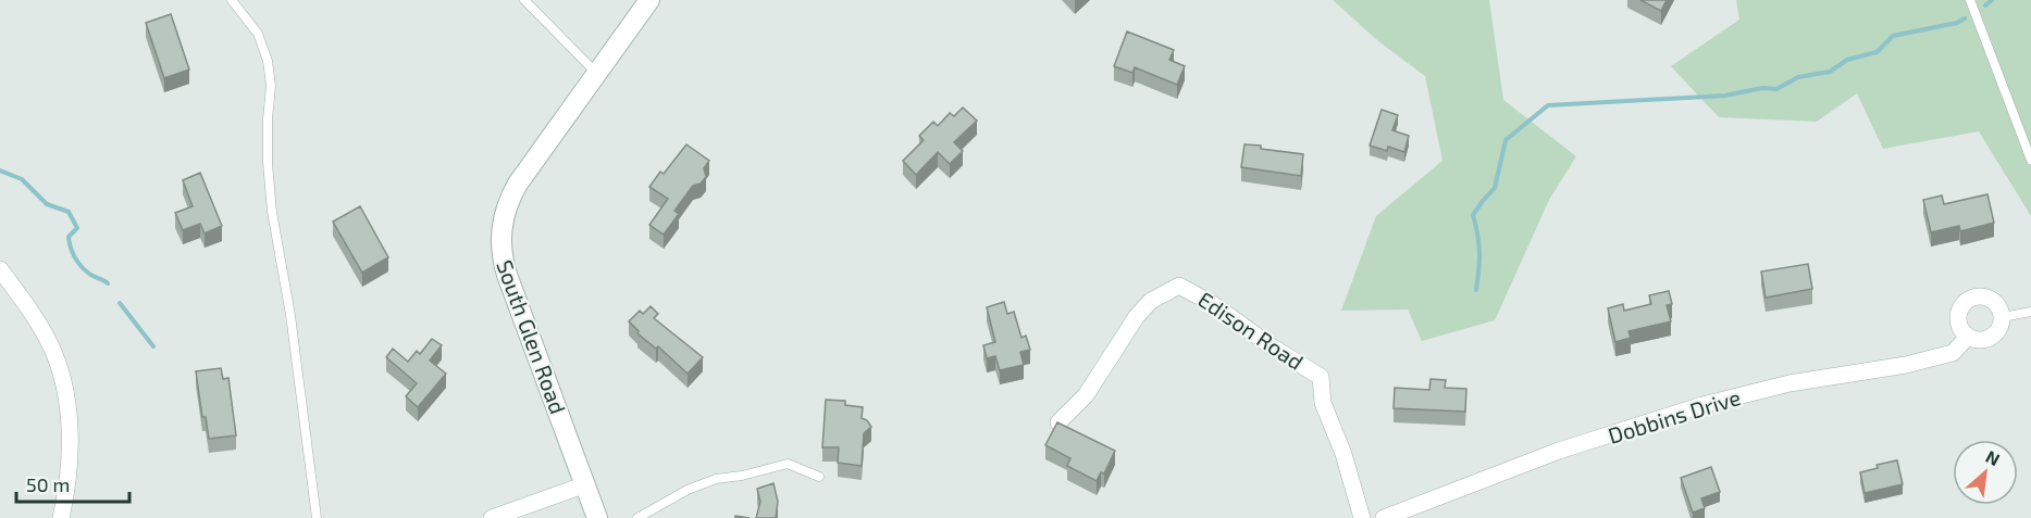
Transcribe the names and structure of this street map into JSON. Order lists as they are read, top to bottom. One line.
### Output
{"streets":{"main road":["South Glen Road"],"street":["Edison Road","Dobbins Drive"]},"scale_bar":"50 m","north":"top right"}
